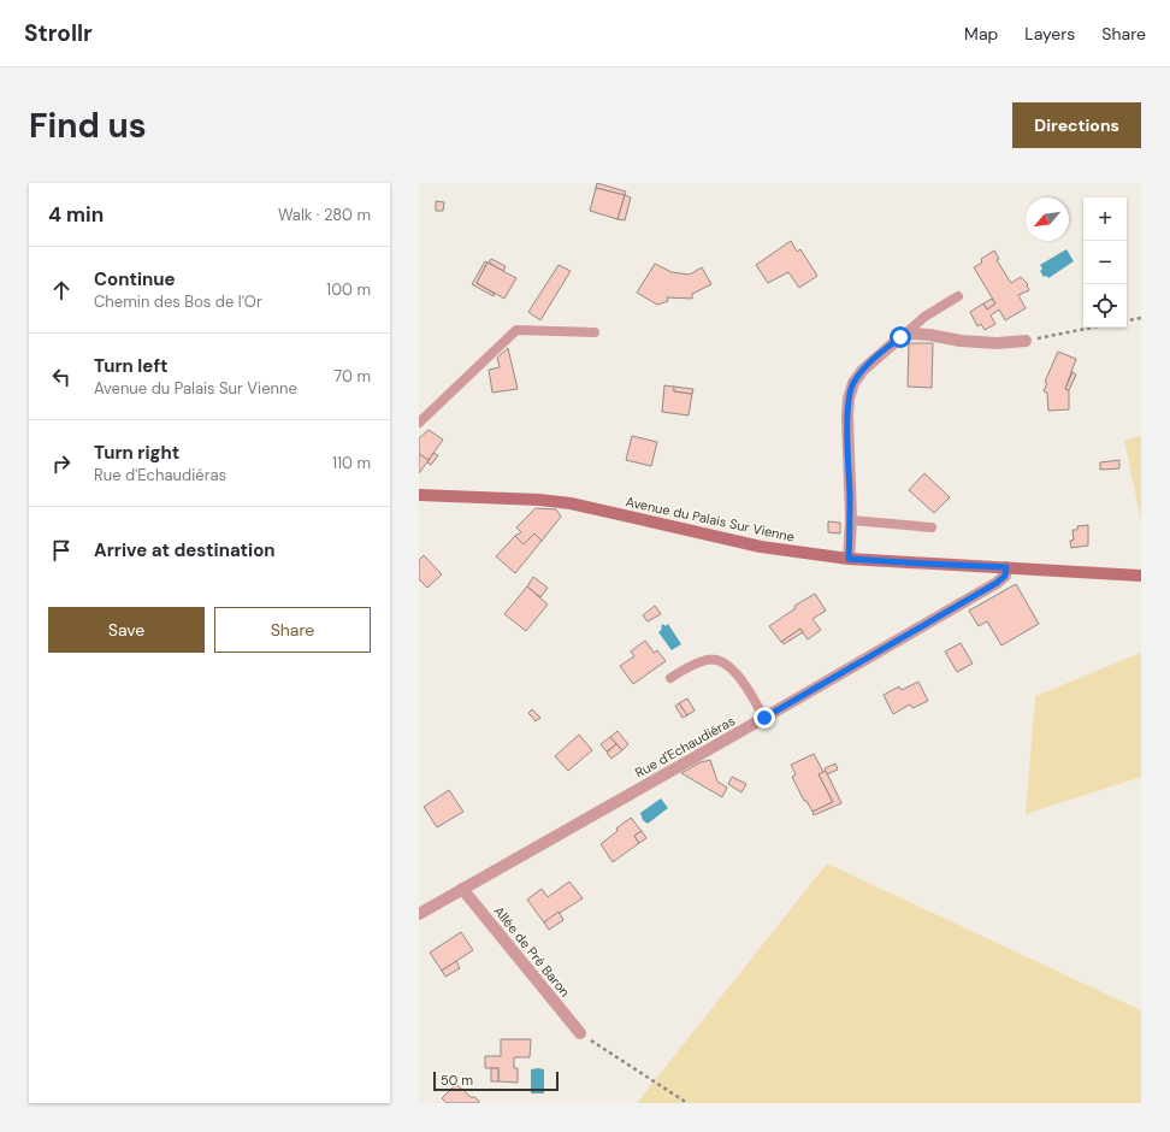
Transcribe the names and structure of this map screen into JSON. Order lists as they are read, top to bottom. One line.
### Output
{"streets":{"main road":["Avenue du Palais Sur Vienne"],"street":["Rue d'Echaudiéras","Allée de Pré Baron"]},"crossings":[["Avenue du Palais Sur Vienne","Rue d'Echaudiéras"],["Rue d'Echaudiéras","Allée de Pré Baron"]],"scale_bar":"50 m","north":"bottom left","page":{"header":"Strollr","nav":["Map","Layers","Share"],"buttons":["Directions",["Save","Share"]],"title":"Find us","heading":["4 min","Walk · 280 m"],"map_buttons":["+","−"],"list":[["Continue","Chemin des Bos de l'Or","100 m"],["Turn left","Avenue du Palais Sur Vienne","70 m"],["Turn right","Rue d'Echaudiéras","110 m"],"Arrive at destination"],"scale":"50 m"}}
